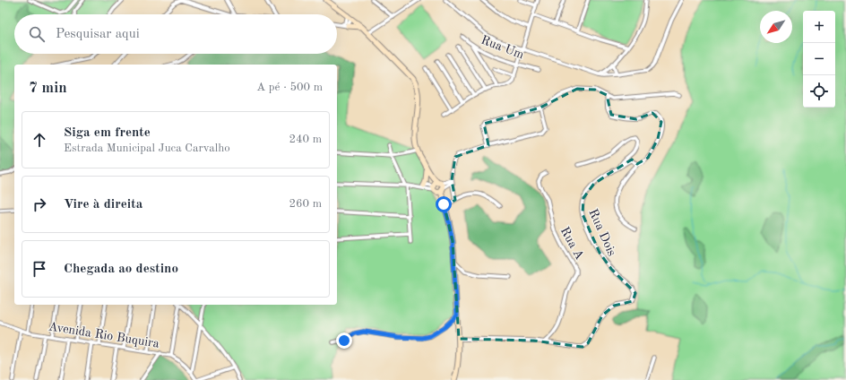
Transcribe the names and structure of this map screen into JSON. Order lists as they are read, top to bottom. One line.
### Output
{"streets":{"street":["Rua Um","Rua Dois","Rua A","Avenida Rio Buquira"]},"crossings":[["Rua Dois","Rua A"]],"north":"bottom left","page":{"map_buttons":["+","−"],"search":"Pesquisar aqui","heading":["7 min","A pé · 500 m"],"list":[["Siga em frente","Estrada Municipal Juca Carvalho","240 m"],["Vire à direita","260 m"],"Chegada ao destino"]}}
